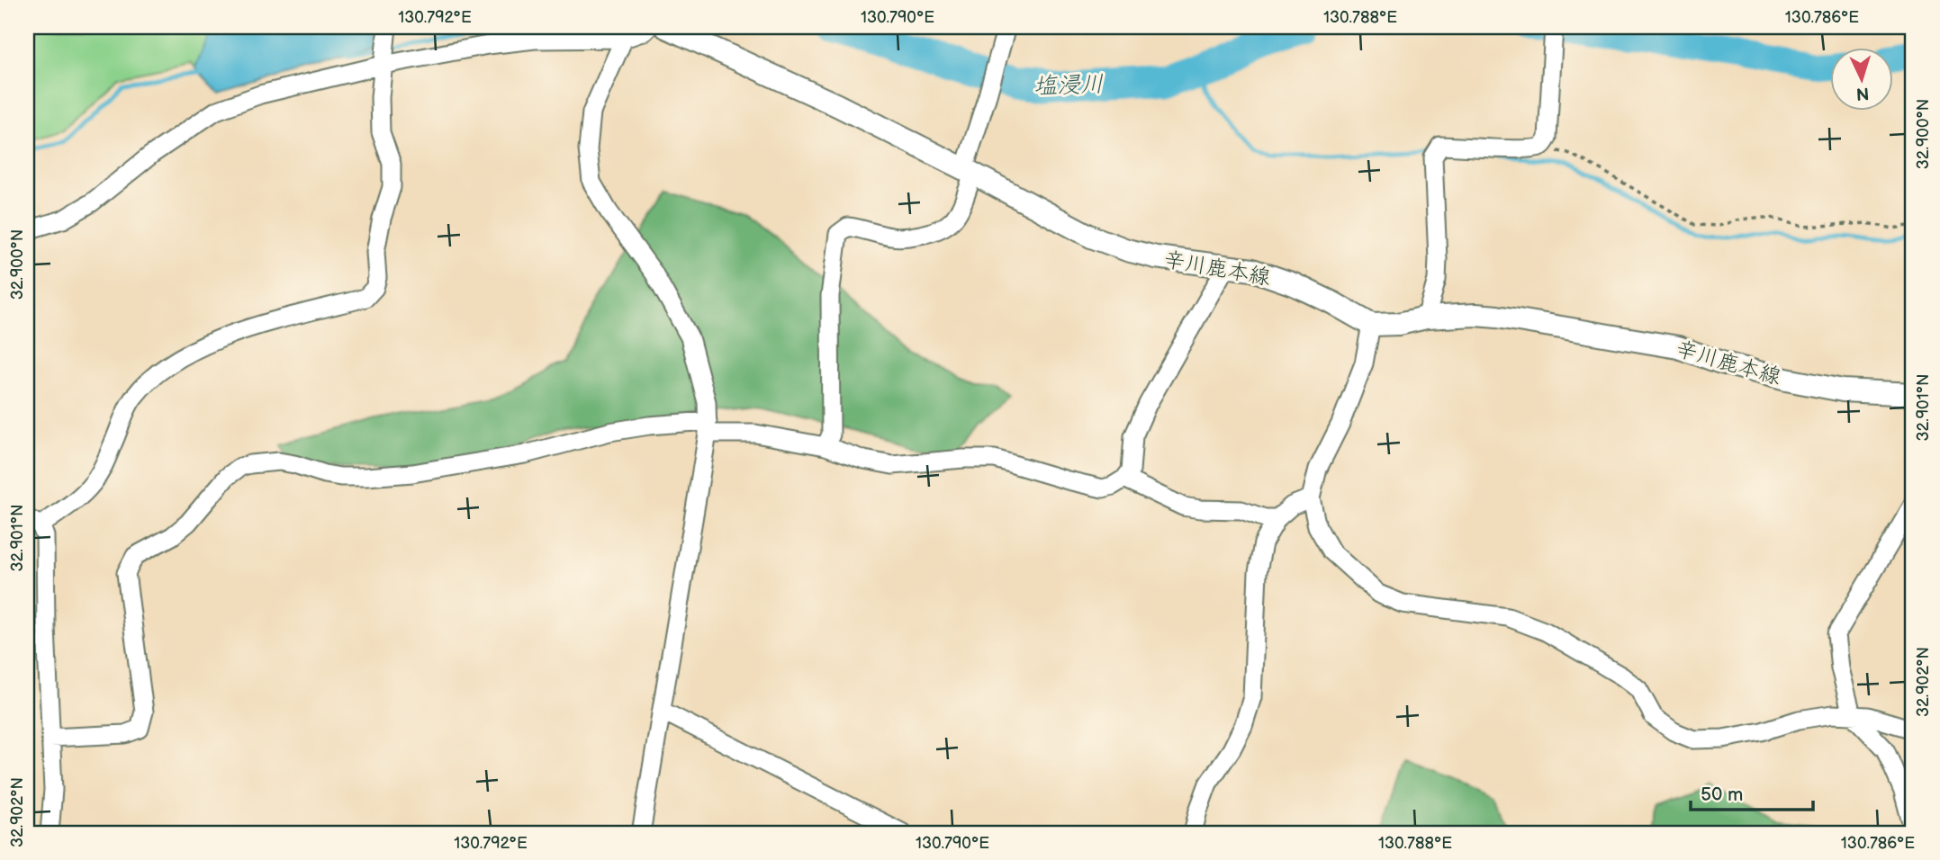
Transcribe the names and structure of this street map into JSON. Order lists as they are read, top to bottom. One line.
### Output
{"streets":{"main road":["辛川鹿本線"]},"water":["塩浸川"],"scale_bar":"50 m","north":"bottom","coordinates":["130.792°E","130.790°E","130.788°E","130.786°E","32.900°N","32.901°N","32.902°N"]}
